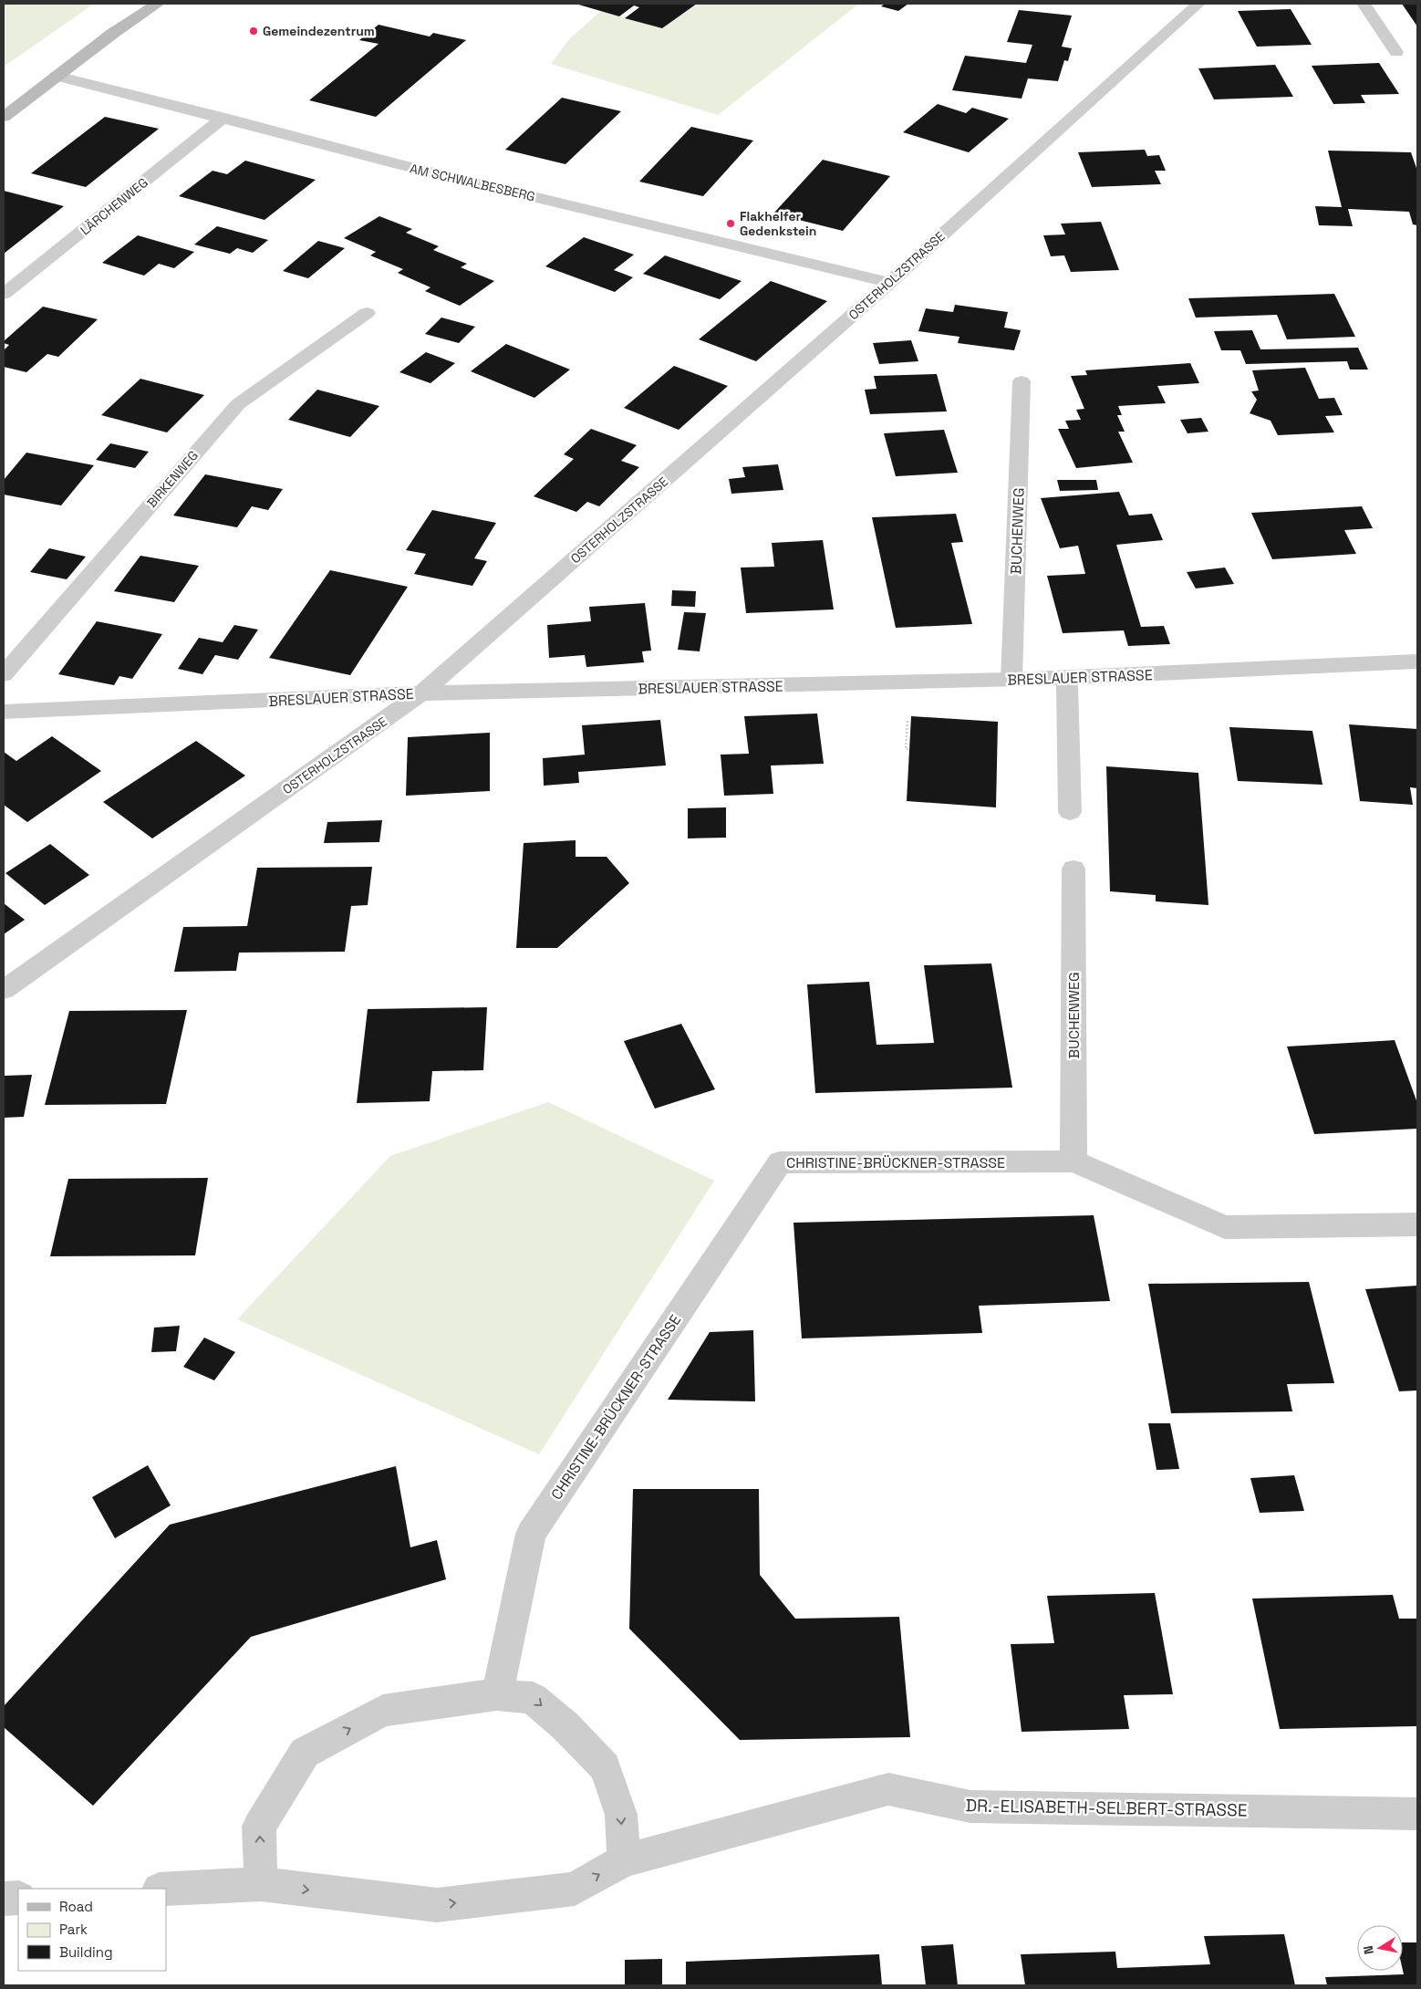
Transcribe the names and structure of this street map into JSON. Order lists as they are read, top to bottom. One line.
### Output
{"streets":{"street":["AM SCHWALBESBERG","LÄRCHENWEG","OSTERHOLZSTRASSE","BIRKENWEG","BUCHENWEG","BRESLAUER STRASSE","CHRISTINE-BRÜCKNER-STRASSE","DR.-ELISABETH-SELBERT-STRASSE"]},"crossings":[["AM SCHWALBESBERG","LÄRCHENWEG"],["AM SCHWALBESBERG","OSTERHOLZSTRASSE"],["OSTERHOLZSTRASSE","BRESLAUER STRASSE"],["BUCHENWEG","BRESLAUER STRASSE"],["BUCHENWEG","CHRISTINE-BRÜCKNER-STRASSE"]],"places":["Gemeindezentrum","Flakhelfer Gedenkstein"],"legend":["Road","Park","Building"],"north":"left"}
